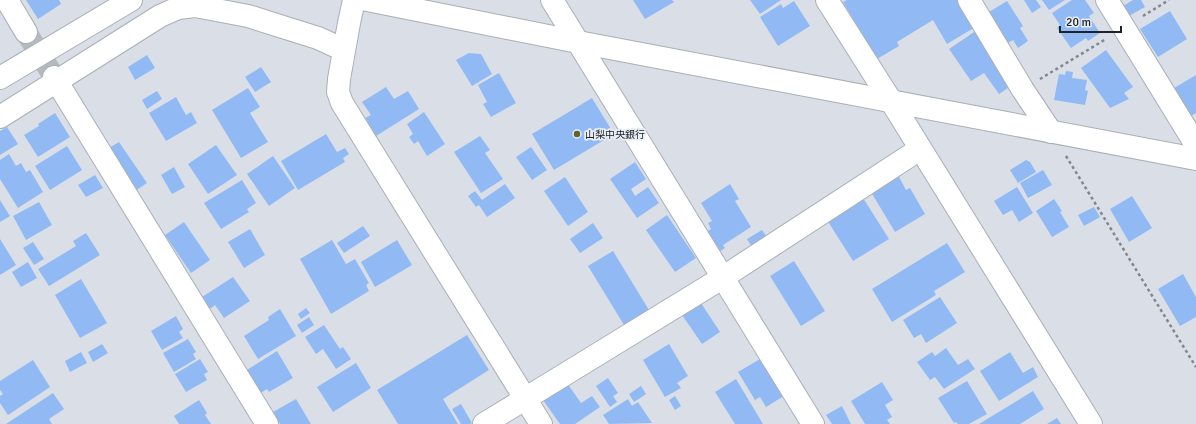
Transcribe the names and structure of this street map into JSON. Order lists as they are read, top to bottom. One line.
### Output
{"places":["山梨中央銀行"],"scale_bar":"20 m"}
